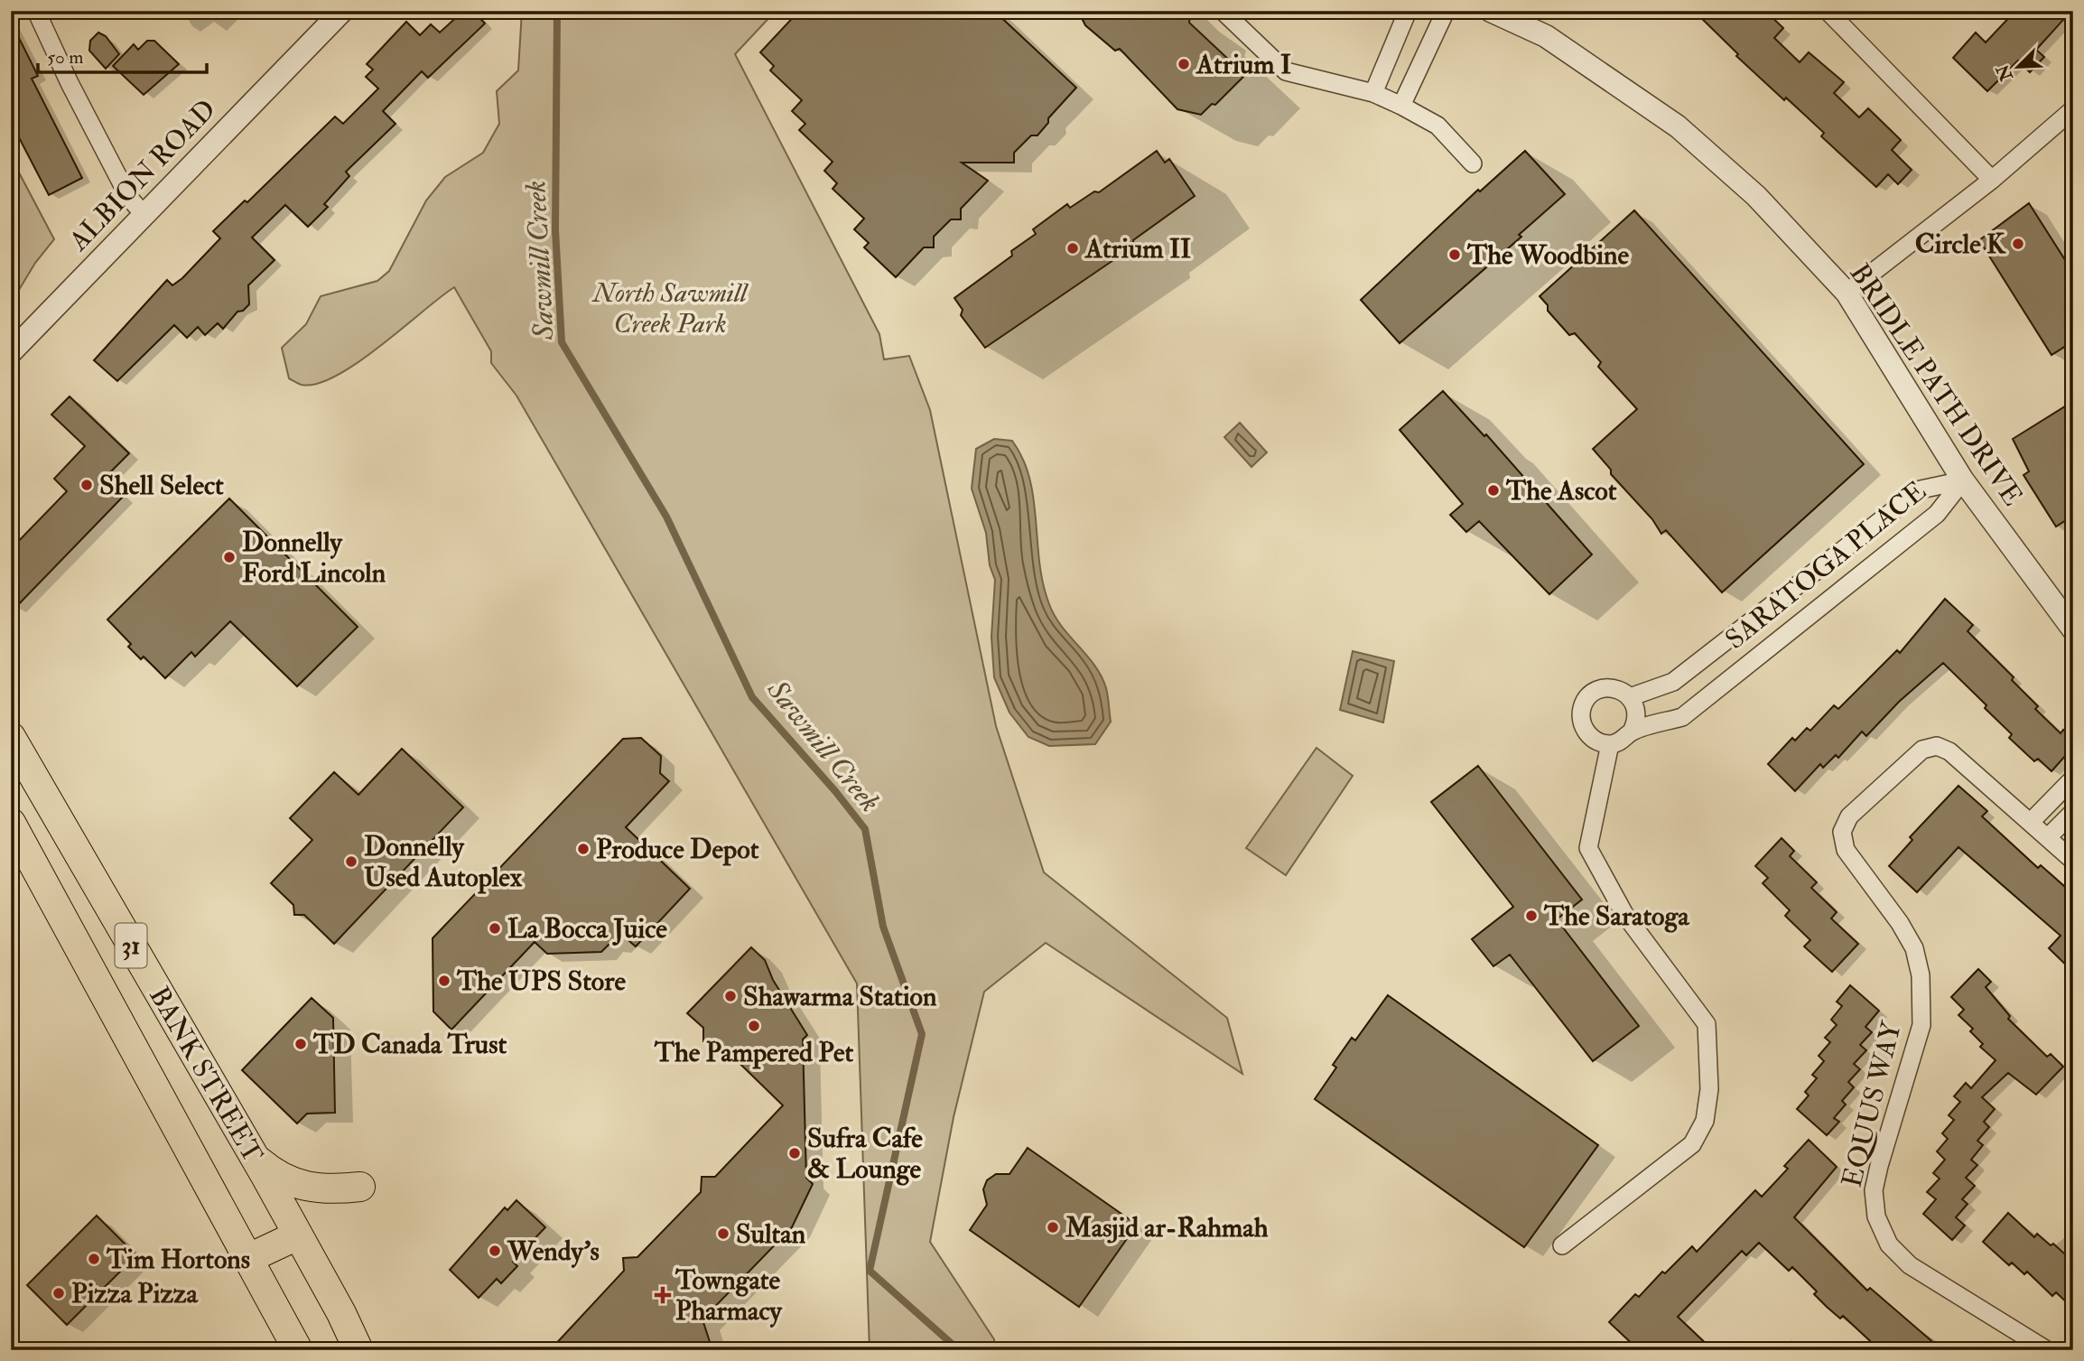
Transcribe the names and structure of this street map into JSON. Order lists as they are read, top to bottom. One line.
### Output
{"streets":{"main road":["31","BANK STREET"],"street":["ALBION ROAD","BRIDLE PATH DRIVE","SARATOGA PLACE","EQUUS WAY"]},"crossings":[["BRIDLE PATH DRIVE","SARATOGA PLACE"]],"water":["Sawmill Creek"],"parks":["North Sawmill Creek Park"],"places":{"other":["Atrium I","Circle K","Atrium II","The Woodbine","Shell Select","The Ascot","Donnelly Ford Lincoln","Produce Depot","Donnelly Used Autoplex","The Saratoga","La Bocca Juice","The UPS Store","Shawarma Station","The Pampered Pet","TD Canada Trust","Sufra Cafe & Lounge","Masjid ar-Rahmah","Sultan","Wendy's","Tim Hortons","Pizza Pizza"],"health":["Towngate Pharmacy"]},"scale_bar":"50 m","north":"bottom left"}
